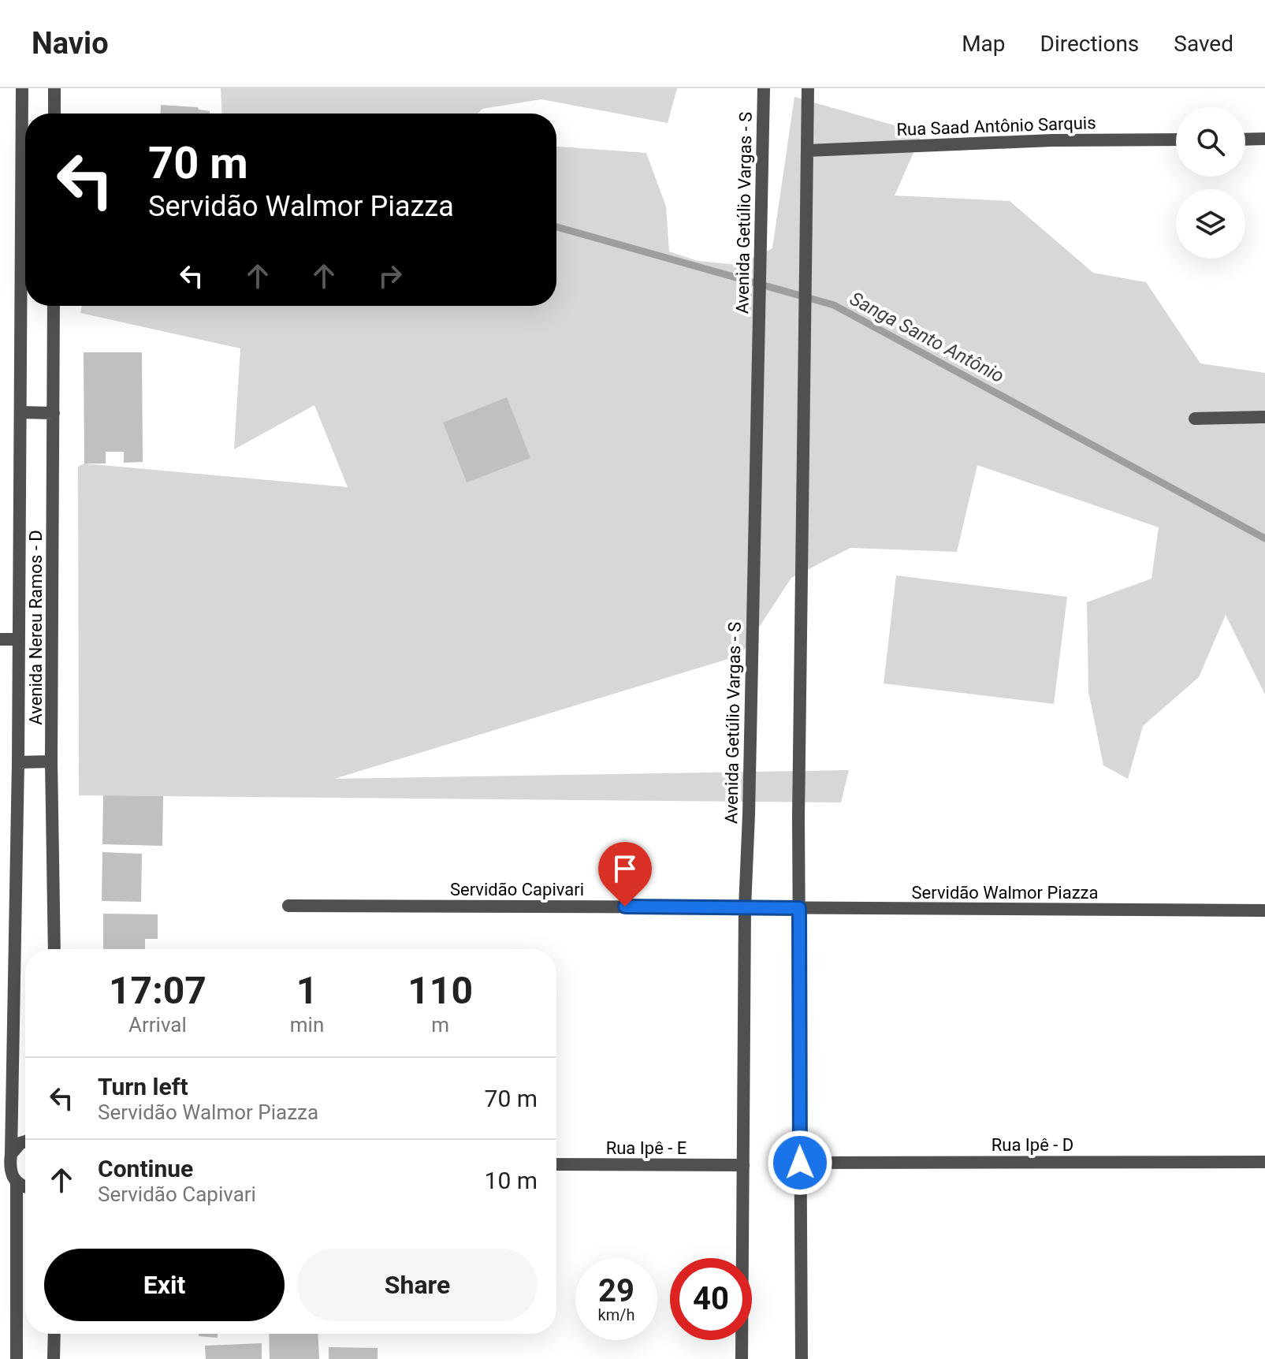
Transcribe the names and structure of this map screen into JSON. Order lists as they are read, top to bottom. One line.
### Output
{"streets":{"street":["Rua Saad Antônio Sarquis","Avenida Getúlio Vargas - S","Avenida Nereu Ramos - D","Servidão Capivari","Servidão Walmor Piazza","Rua Ipê - D","Rua Ipê - E"]},"crossings":[["Avenida Getúlio Vargas - S","Servidão Capivari"],["Avenida Getúlio Vargas - S","Servidão Walmor Piazza"],["Avenida Getúlio Vargas - S","Rua Ipê - E"],["Servidão Capivari","Servidão Walmor Piazza"]],"water":["Sanga Santo Antônio"],"page":{"header":"Navio","nav":["Map","Directions","Saved"],"turn":["70 m","Servidão Walmor Piazza"],"eta":["17:07","Arrival","1","min","110","m"],"list":[{"name":"Turn left","note":"Servidão Walmor Piazza","value":"70 m"},{"name":"Continue","note":"Servidão Capivari","value":"10 m"}],"buttons":["Exit","Share"],"speed":"29 km/h","limit":"40"}}
